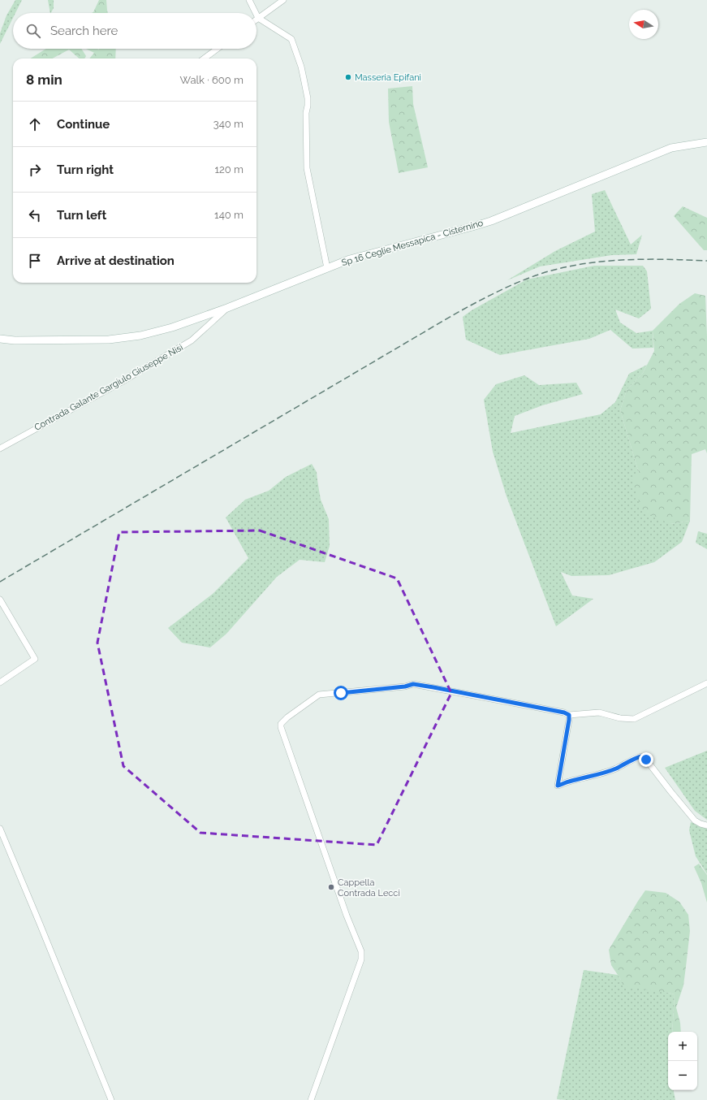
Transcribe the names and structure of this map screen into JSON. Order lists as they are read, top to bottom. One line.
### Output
{"streets":{"main road":["Sp 16 Ceglie Messapica - Cisternino"],"street":["Contrada Galante Gargiulo Giuseppe Nisi"]},"crossings":[["Sp 16 Ceglie Messapica - Cisternino","Contrada Galante Gargiulo Giuseppe Nisi"]],"places":["Masseria Epifani","Cappella Contrada Lecci"],"north":"left","page":{"search":"Search here","heading":["8 min","Walk · 600 m"],"list":[["Continue","340 m"],["Turn right","120 m"],["Turn left","140 m"],"Arrive at destination"],"map_buttons":["+","−"]}}
